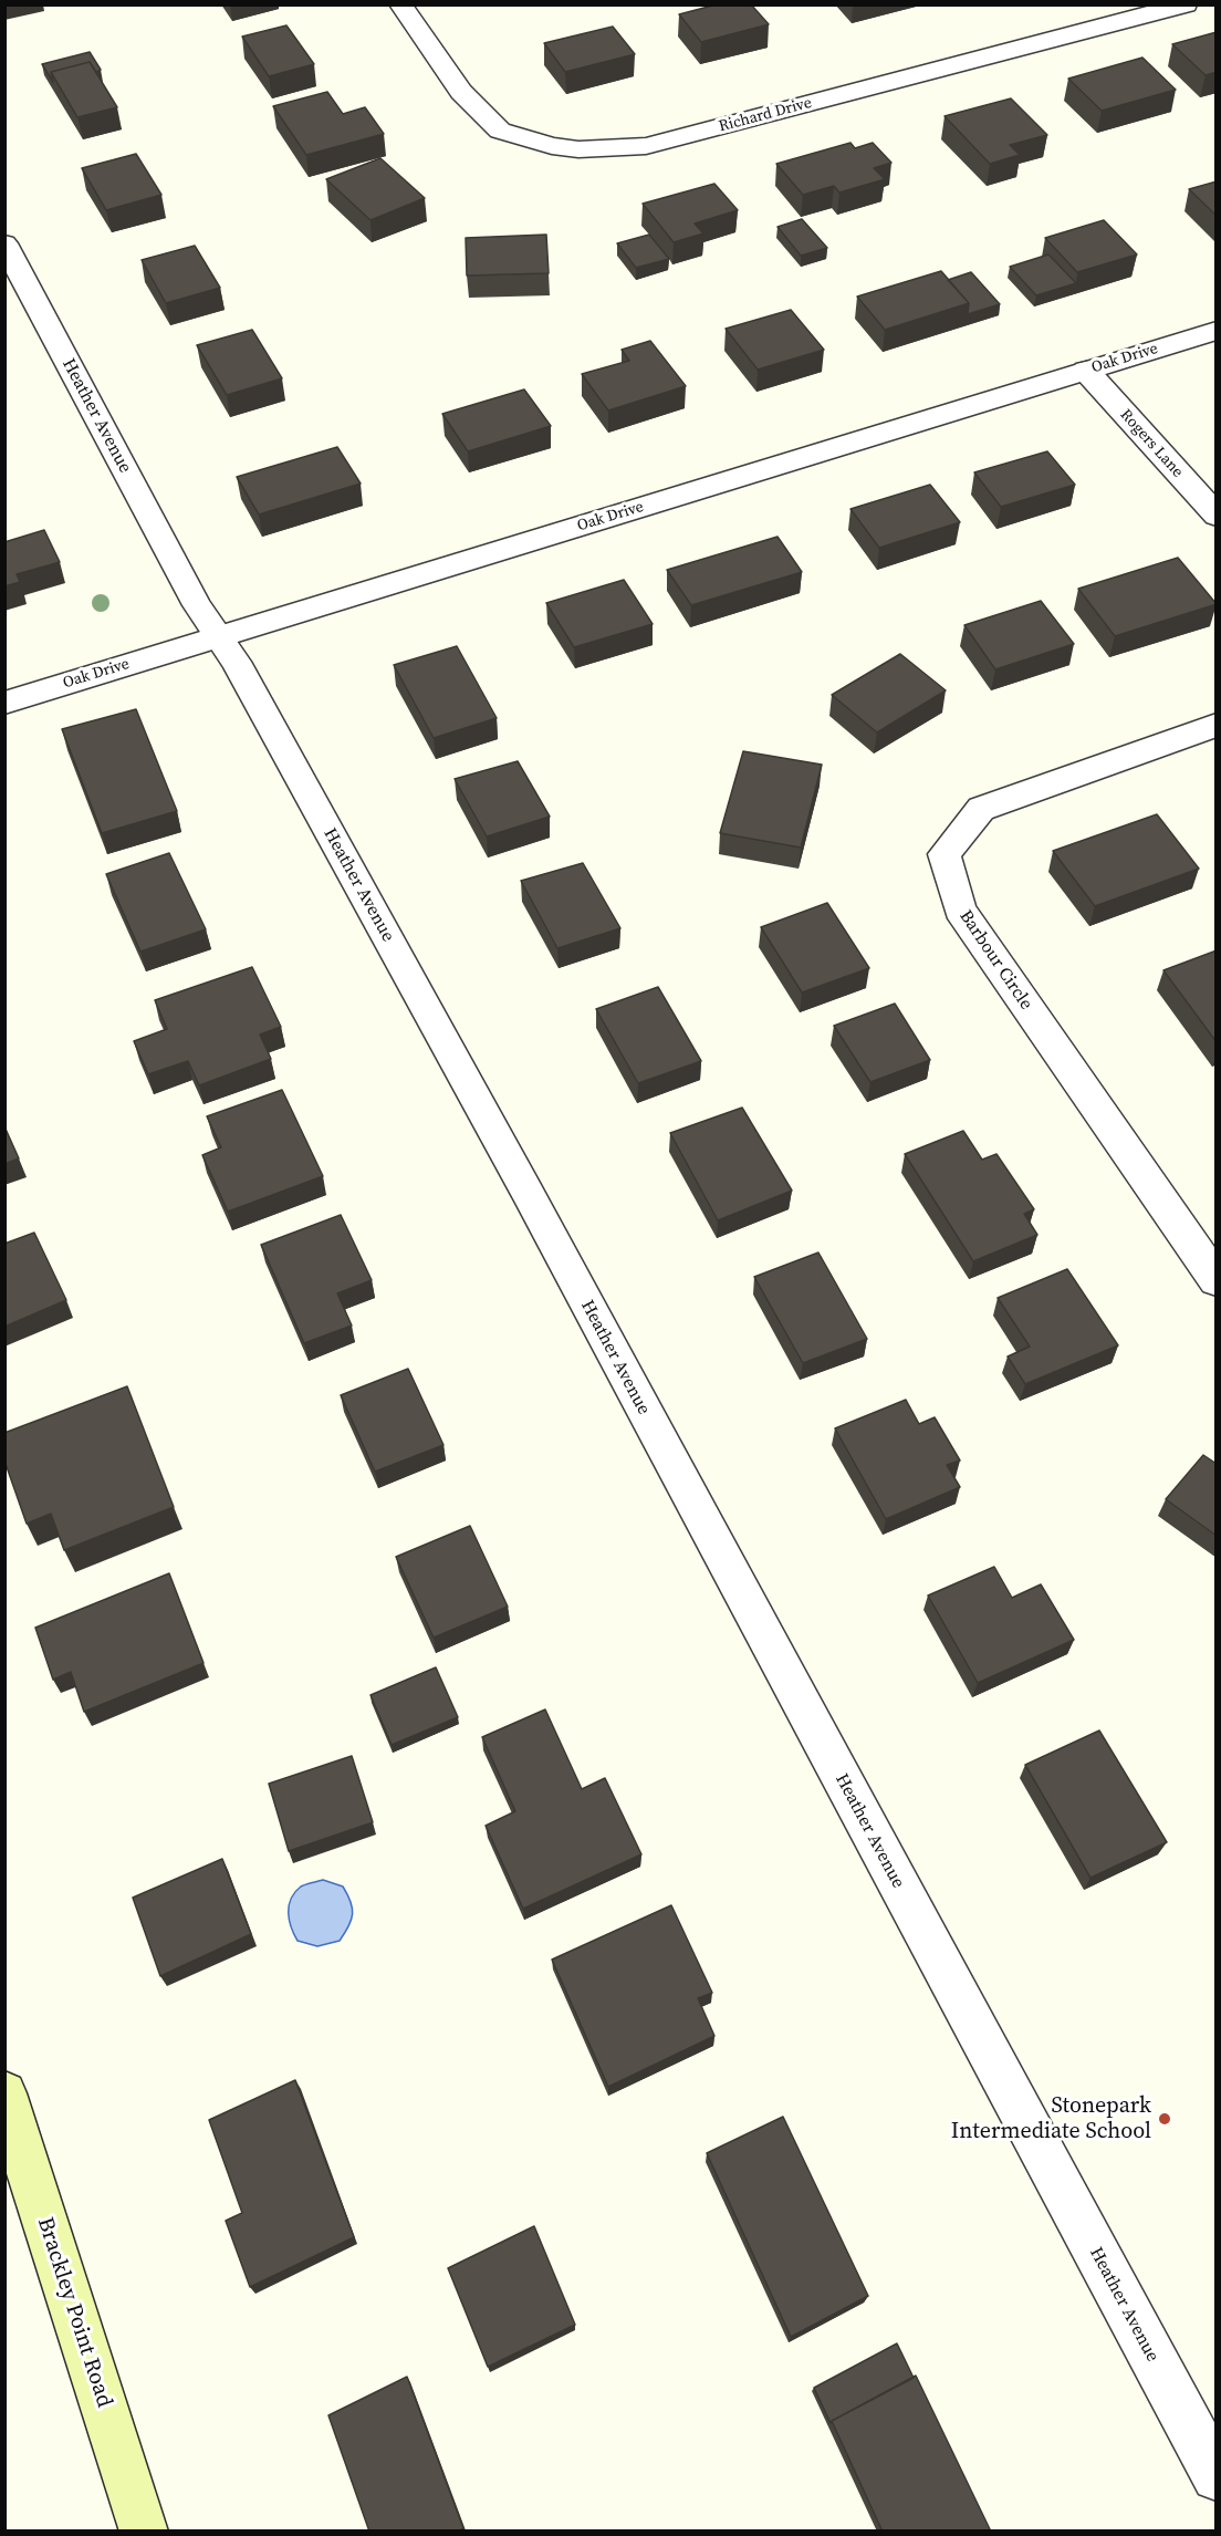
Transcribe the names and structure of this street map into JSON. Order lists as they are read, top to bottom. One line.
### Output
{"streets":{"main road":["Brackley Point Road"],"street":["Richard Drive","Oak Drive","Heather Avenue","Rogers Lane","Barbour Circle"]},"crossings":[["Oak Drive","Heather Avenue"],["Oak Drive","Rogers Lane"]],"places":["Stonepark Intermediate School"]}
